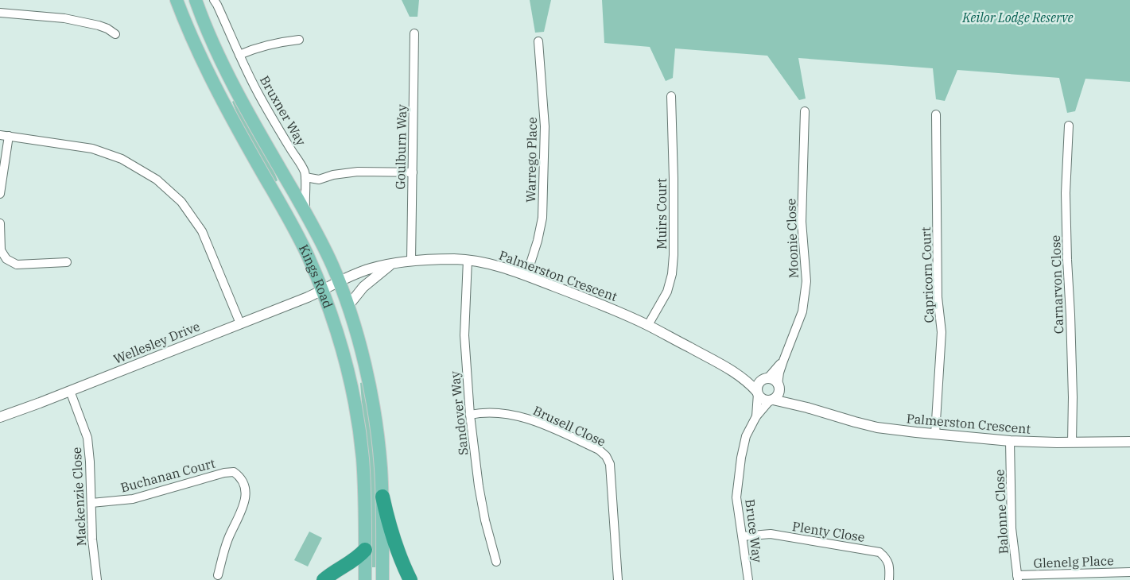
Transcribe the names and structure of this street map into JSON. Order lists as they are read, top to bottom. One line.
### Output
{"streets":{"main road":["Kings Road"],"street":["Bruxner Way","Goulburn Way","Warrego Place","Muirs Court","Moonie Close","Capricorn Court","Palmerston Crescent","Carnarvon Close","Wellesley Drive","Sandover Way","Brusell Close","Buchanan Court","Mackenzie Close","Balonne Close","Bruce Way","Plenty Close","Glenelg Place"]},"crossings":[["Bruxner Way","Kings Road"],["Goulburn Way","Palmerston Crescent"],["Warrego Place","Palmerston Crescent"],["Muirs Court","Palmerston Crescent"],["Moonie Close","Palmerston Crescent"],["Moonie Close","Bruce Way"],["Capricorn Court","Palmerston Crescent"],["Palmerston Crescent","Kings Road"],["Palmerston Crescent","Carnarvon Close"],["Palmerston Crescent","Wellesley Drive"],["Palmerston Crescent","Sandover Way"],["Palmerston Crescent","Balonne Close"],["Palmerston Crescent","Bruce Way"],["Kings Road","Wellesley Drive"],["Wellesley Drive","Mackenzie Close"],["Sandover Way","Brusell Close"],["Buchanan Court","Mackenzie Close"],["Balonne Close","Glenelg Place"],["Bruce Way","Plenty Close"]],"parks":["Keilor Lodge Reserve"]}
